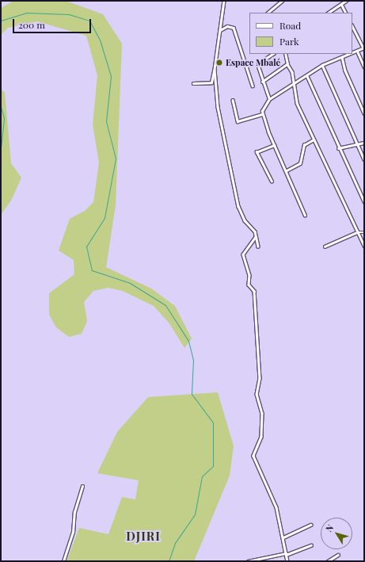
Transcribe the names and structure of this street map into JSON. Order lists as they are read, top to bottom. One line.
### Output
{"districts":["DJIRI"],"places":["Espace Mbalé"],"legend":["Road","Park"],"scale_bar":"200 m","north":"top left"}
